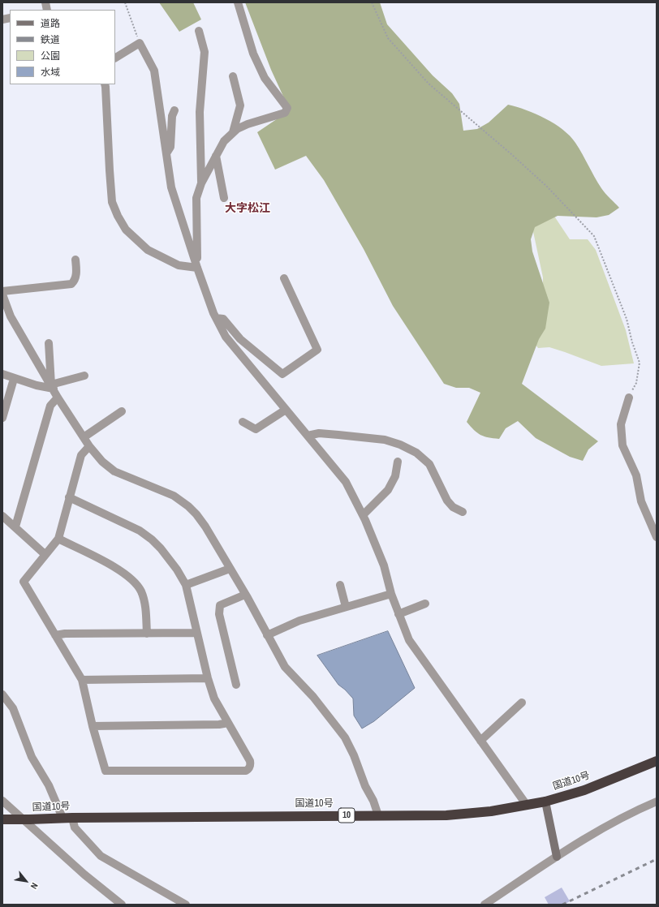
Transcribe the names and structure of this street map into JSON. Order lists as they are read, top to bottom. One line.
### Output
{"streets":{"highway":["国道10号","10"]},"districts":["大字松江"],"legend":["道路","鉄道","公園","水域"],"north":"bottom right"}
